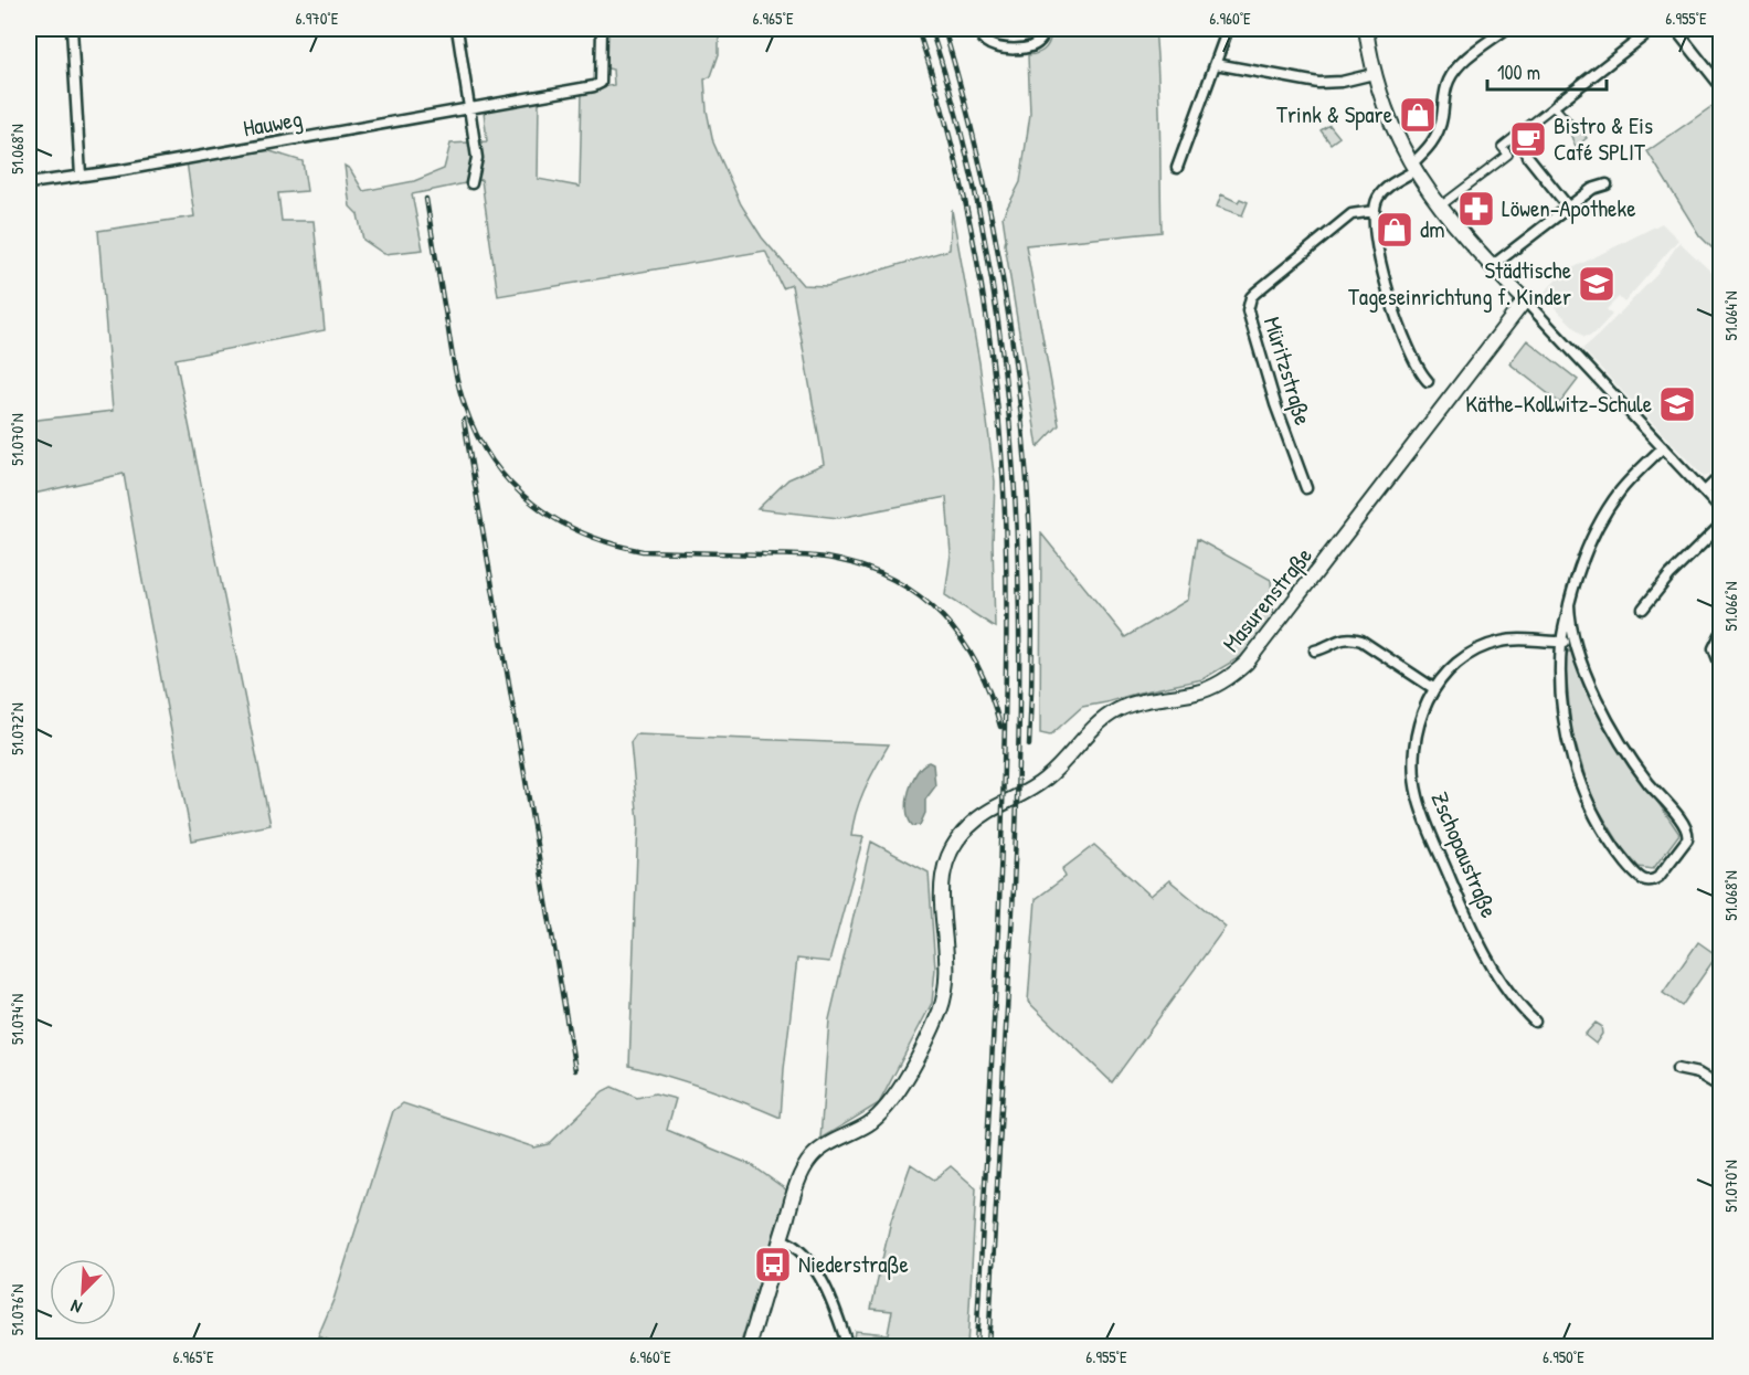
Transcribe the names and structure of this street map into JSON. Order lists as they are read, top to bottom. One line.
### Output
{"streets":{"main road":["Masurenstraße"],"street":["Hauweg","Müritzstraße","Zschopaustraße"]},"places":{"shop":["Trink & Spare","dm"],"cafe":["Bistro & Eis Café SPLIT"],"pharmacy":["Löwen-Apotheke"],"school or university":["Städtische Tageseinrichtung f. Kinder","Käthe-Kollwitz-Schule"],"bus stop":["Niederstraße"]},"scale_bar":"100 m","north":"bottom left","coordinates":["6.970°E","6.965°E","6.960°E","6.955°E","51.068°N","51.064°N","51.070°N","51.066°N","51.072°N","51.074°N","51.076°N","6.950°E"]}
